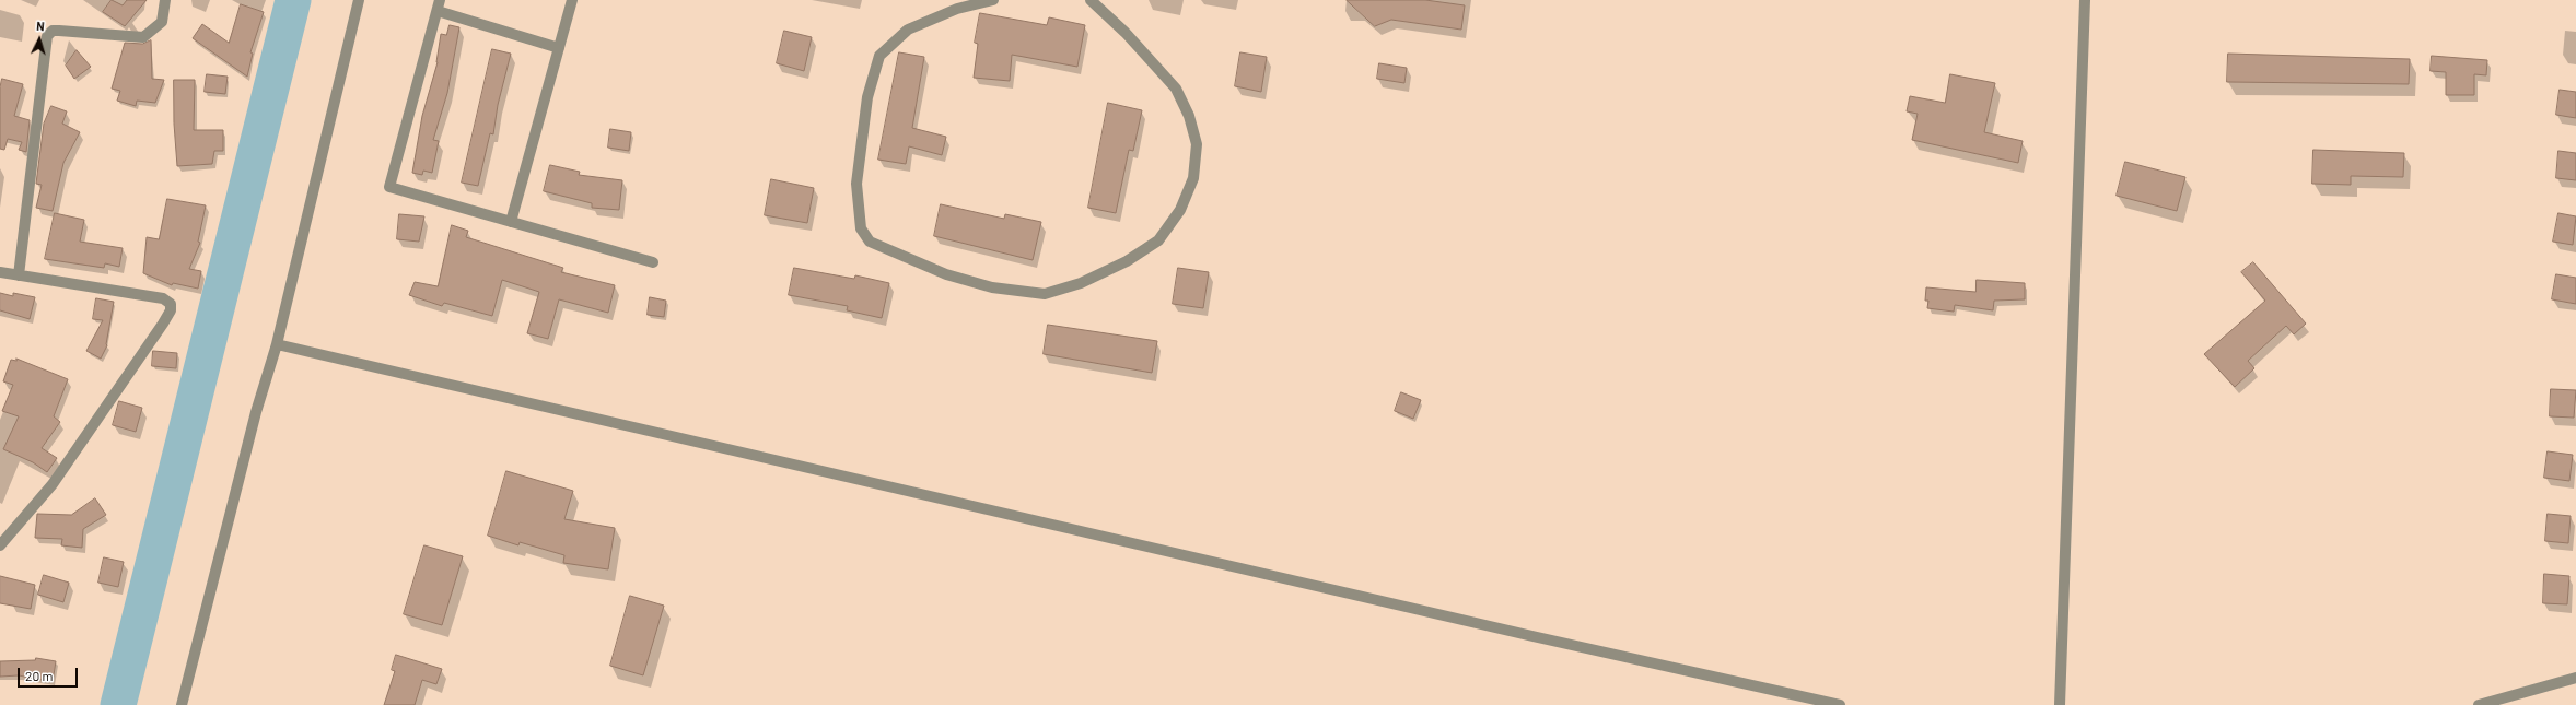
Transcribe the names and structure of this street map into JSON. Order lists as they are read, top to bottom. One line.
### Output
{"scale_bar":"20 m","north":"top"}
